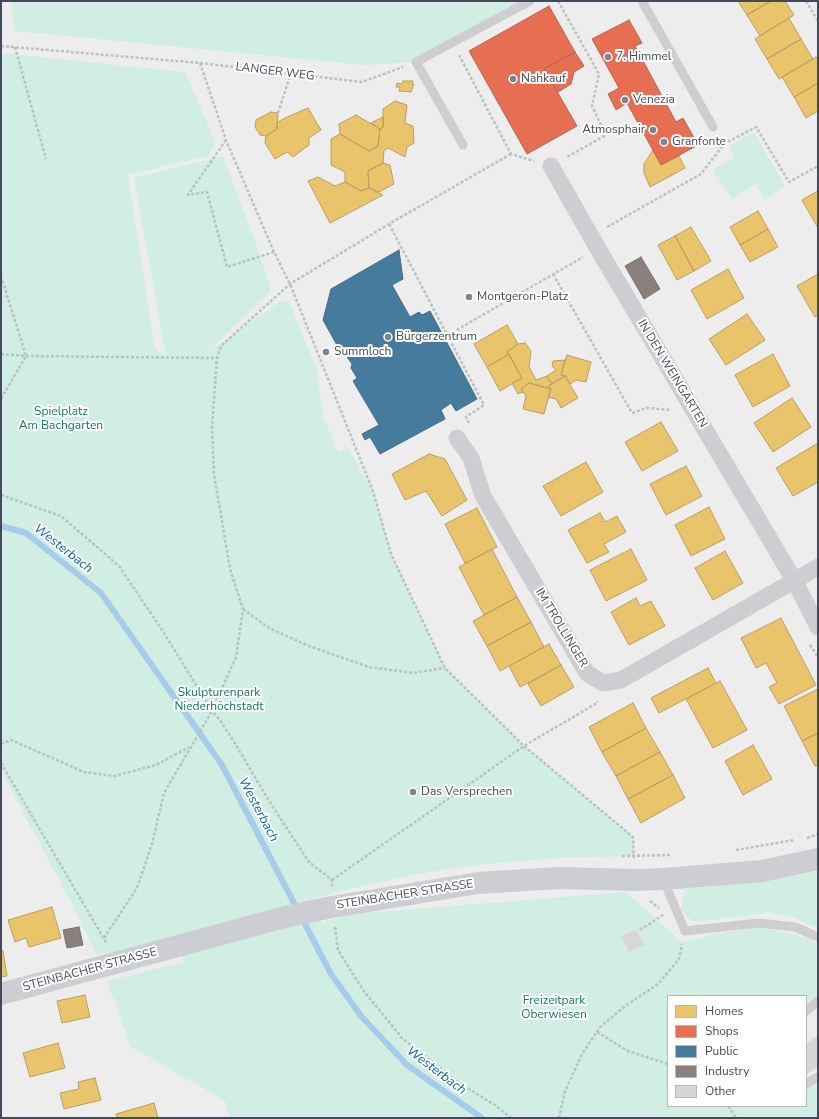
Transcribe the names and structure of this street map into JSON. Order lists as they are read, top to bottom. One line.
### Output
{"streets":{"main road":["STEINBACHER STRASSE"],"street":["IN DEN WEINGÄRTEN","IM TROLLINGER"],"path":["LANGER WEG"]},"water":["Westerbach"],"parks":["Spielplatz Am Bachgarten","Skulpturenpark Niederhöchstadt","Freizeitpark Oberwiesen"],"places":["7. Himmel","Nahkauf","Venezia","Atmosphair","Granfonte","Montgeron-Platz","Bürgerzentrum","Summloch","Das Versprechen"],"legend":["Homes","Shops","Public","Industry","Other"]}
